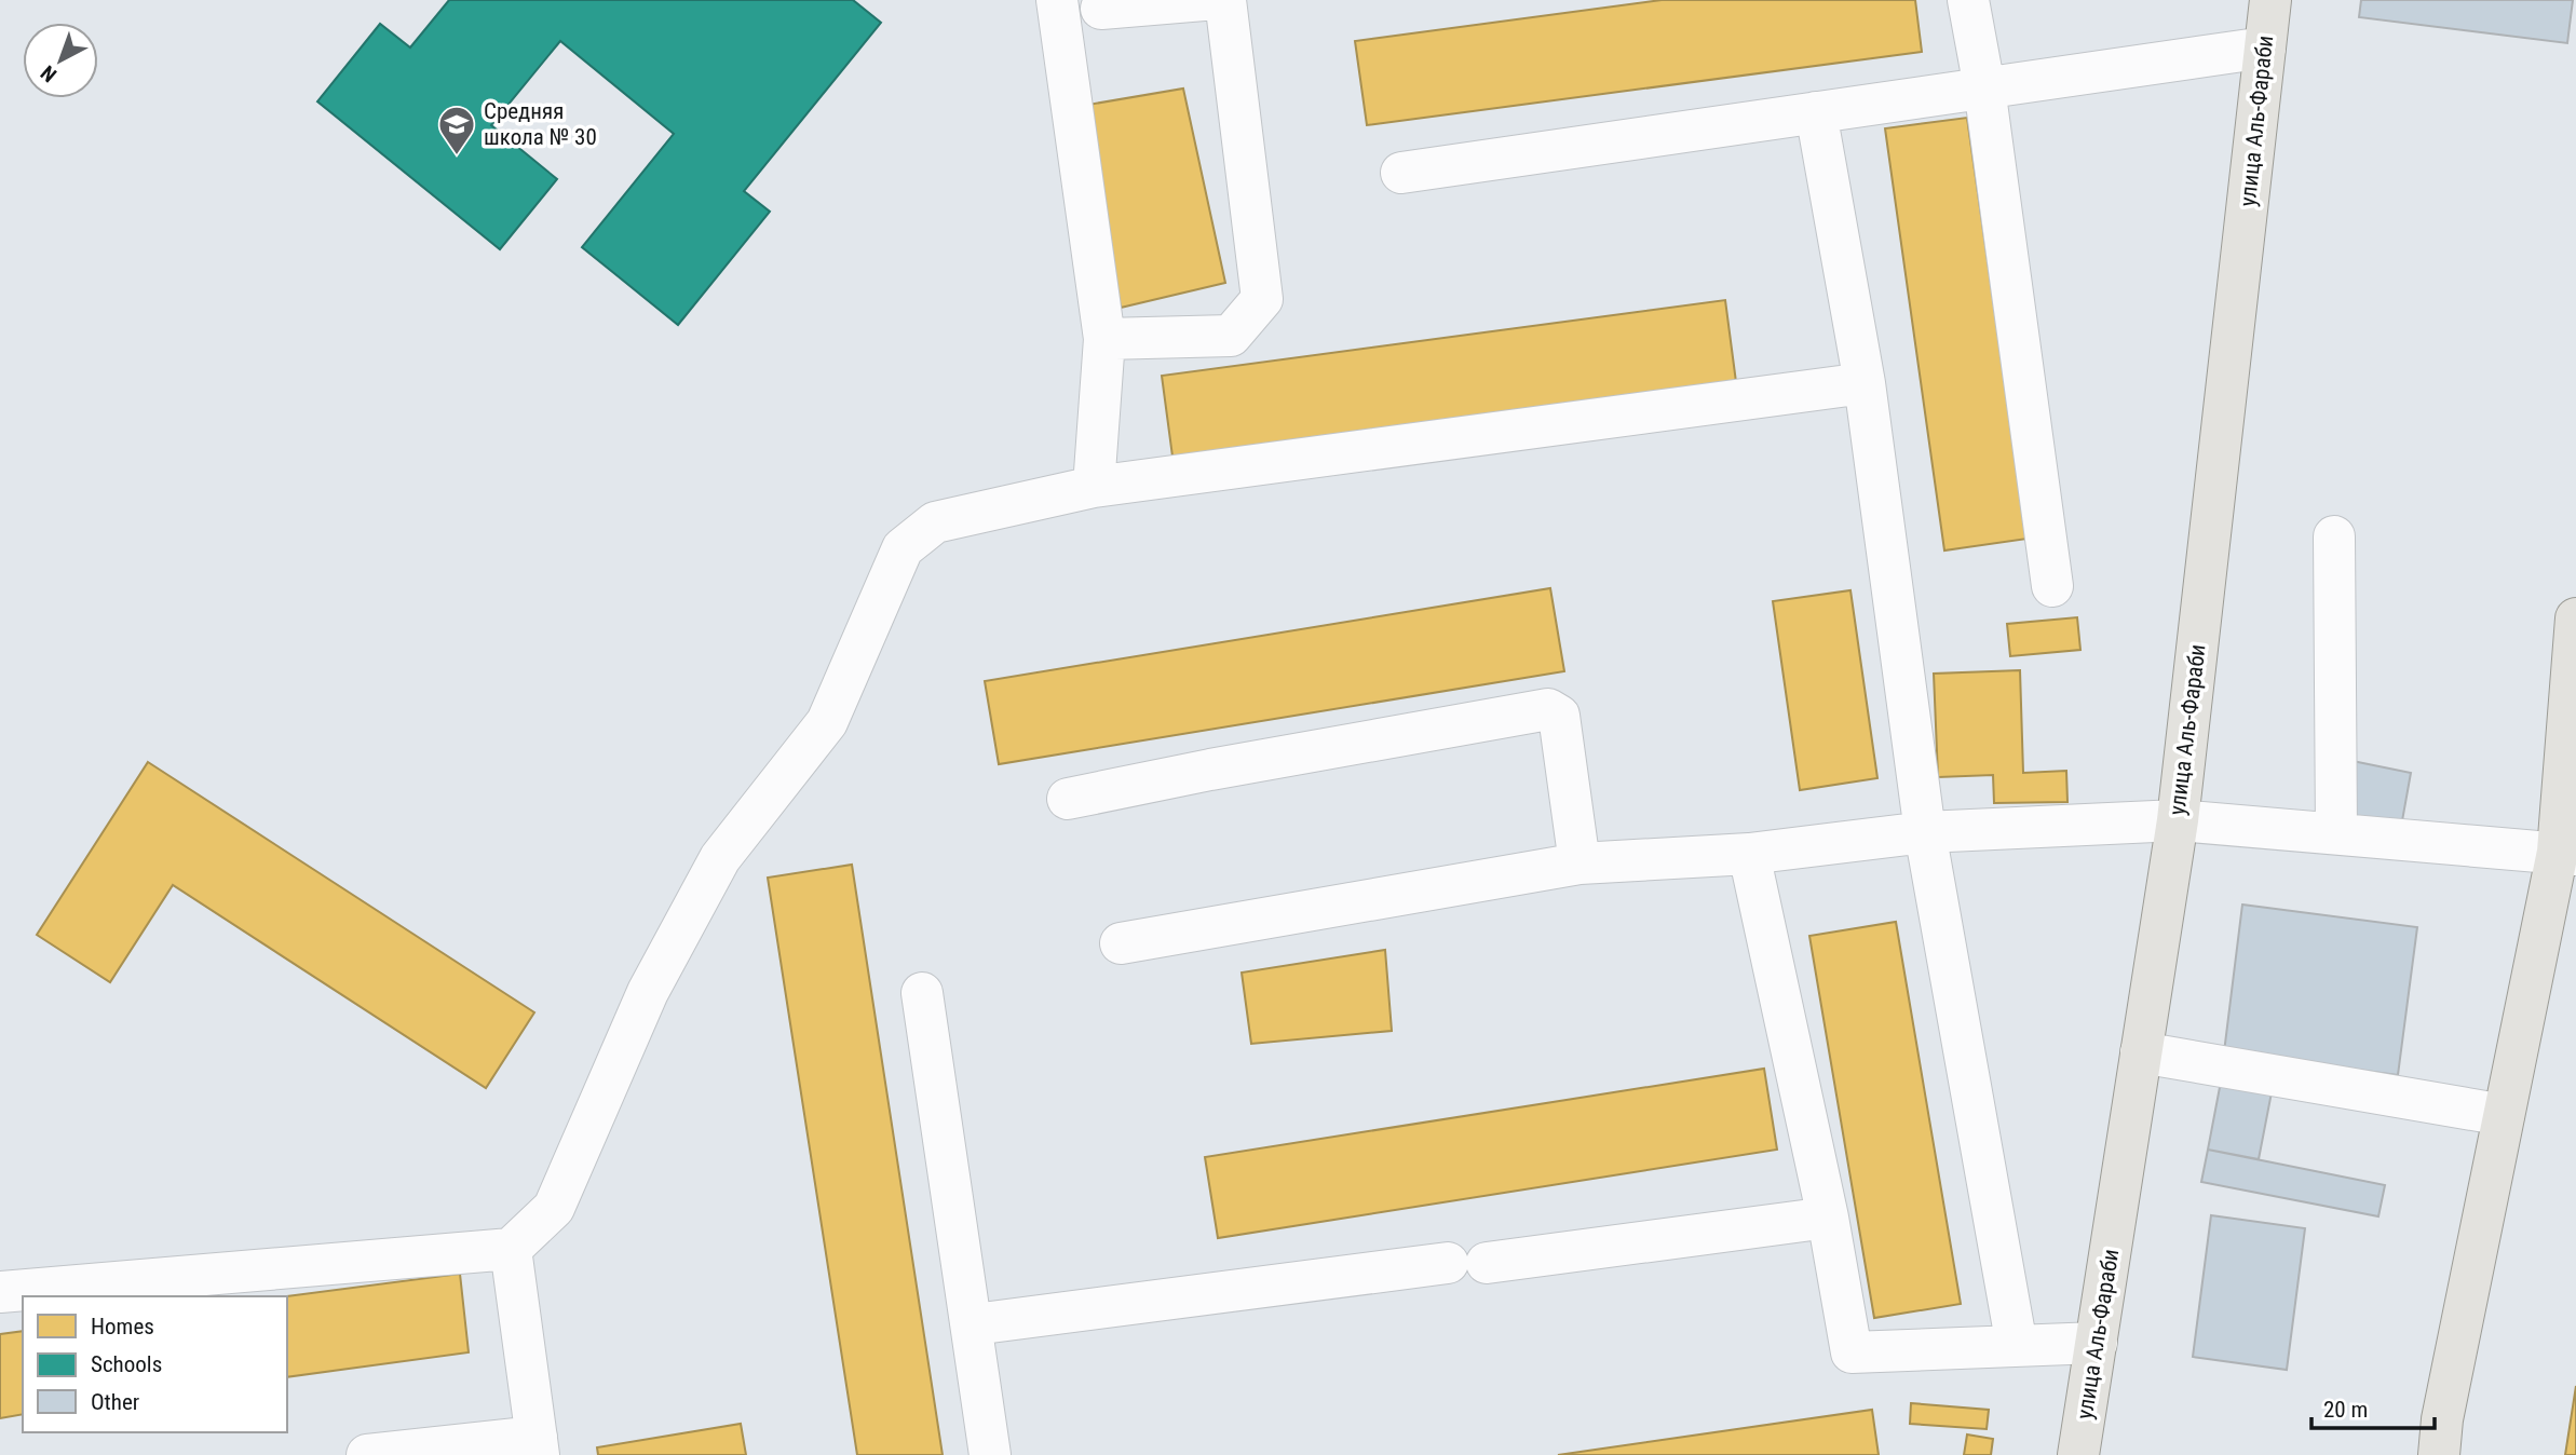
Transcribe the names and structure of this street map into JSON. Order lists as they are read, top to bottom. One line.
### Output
{"streets":{"main road":["улица Аль-Фараби"]},"places":{"school or university":["Средняя школа № 30"]},"legend":["Homes","Schools","Other"],"scale_bar":"20 m","north":"bottom left"}
